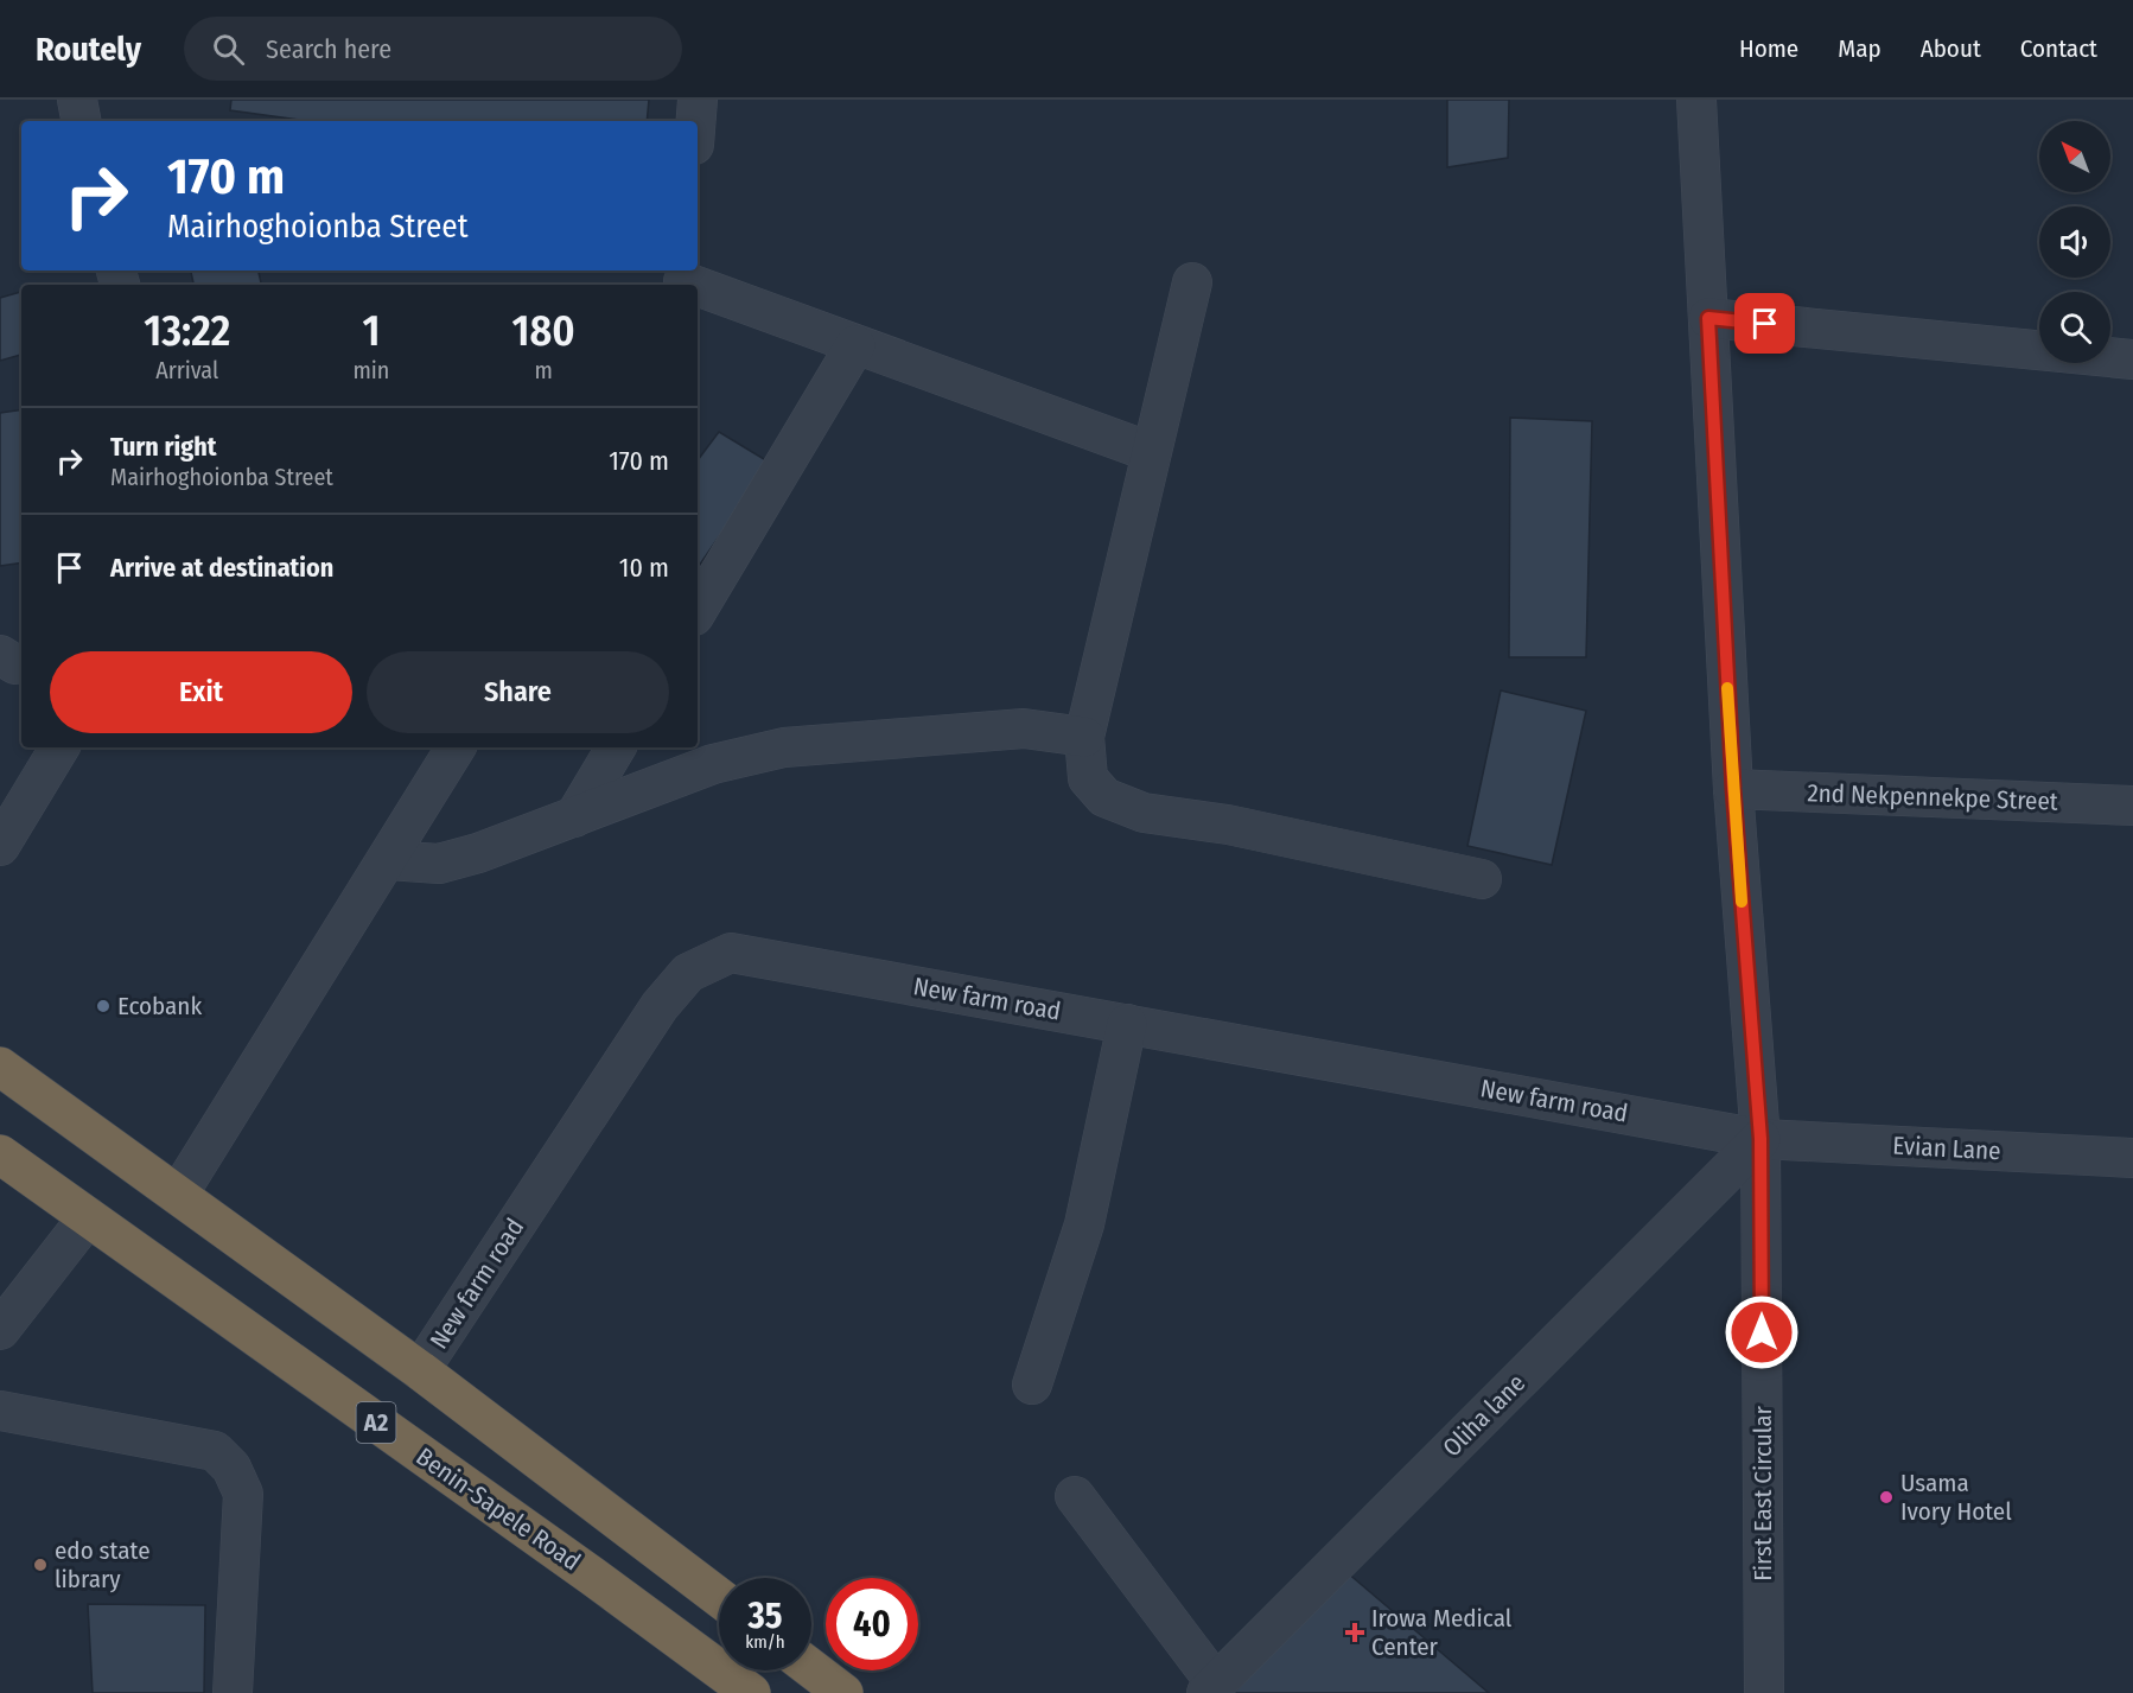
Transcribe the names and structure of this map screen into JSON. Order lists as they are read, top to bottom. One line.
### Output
{"streets":{"highway":["A2","Benin-Sapele Road"],"street":["2nd Nekpennekpe Street","New farm road","Evian Lane","Oliha lane","First East Circular"]},"crossings":[["2nd Nekpennekpe Street","First East Circular"],["New farm road","Evian Lane"],["New farm road","Oliha lane"],["New farm road","First East Circular"],["Evian Lane","Oliha lane"],["Evian Lane","First East Circular"],["Oliha lane","First East Circular"]],"places":{"other":["Ecobank","Usama Ivory Hotel","edo state library"],"health":["Irowa Medical Center"]},"north":"top left","page":{"header":"Routely","search":"Search here","nav":["Home","Map","About","Contact"],"turn":["170 m","Mairhoghoionba Street"],"eta":["13:22","Arrival","1","min","180","m"],"list":[{"name":"Turn right","note":"Mairhoghoionba Street","value":"170 m"},{"name":"Arrive at destination","value":"10 m"}],"buttons":["Exit","Share"],"speed":"35 km/h","limit":"40"}}
